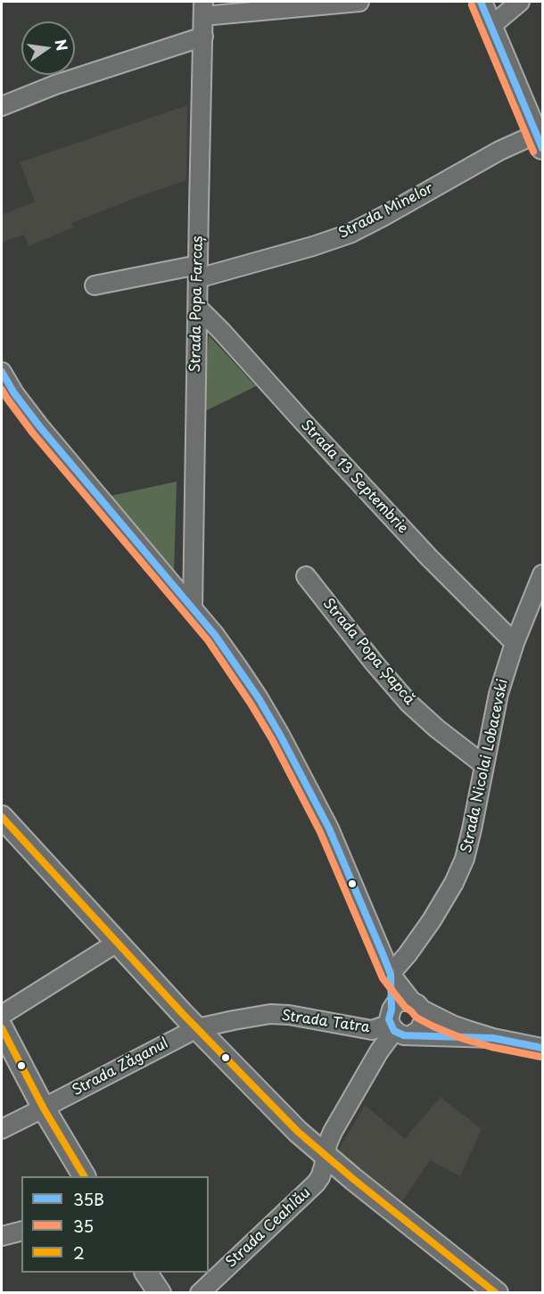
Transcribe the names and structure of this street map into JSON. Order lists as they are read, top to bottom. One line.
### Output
{"streets":{"street":["Strada Minelor","Strada Popa Farcaș","Strada 13 Septembrie","Strada Popa Șapcă","Strada Nicolai Lobacevski","Strada Tatra","Strada Zăganul","Strada Ceahlău"]},"crossings":[["Strada Minelor","Strada Popa Farcaș"],["Strada Popa Farcaș","Strada 13 Septembrie"],["Strada 13 Septembrie","Strada Nicolai Lobacevski"],["Strada Popa Șapcă","Strada Nicolai Lobacevski"],["Strada Tatra","Strada Zăganul"]],"lines":["transit line 35B","transit line 35","transit line 2"],"legend":["35B","35","2"],"north":"right"}
